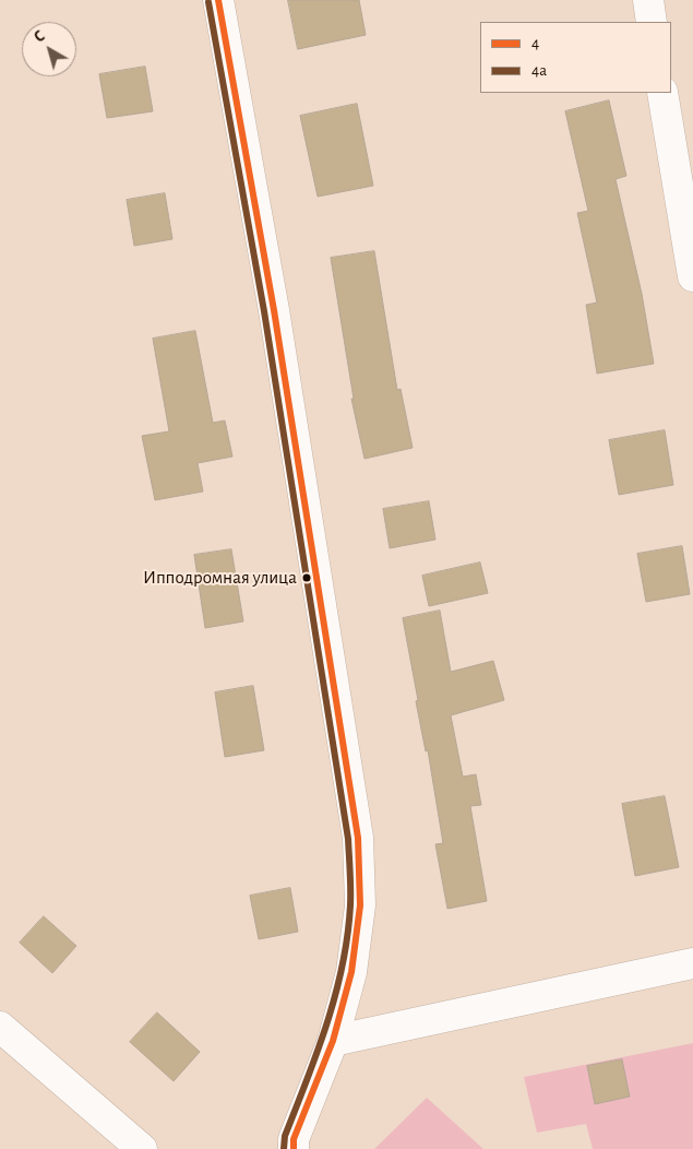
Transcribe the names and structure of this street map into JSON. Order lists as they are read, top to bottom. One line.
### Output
{"places":["Ипподромная улица"],"lines":["transit line 4","transit line 4а"],"legend":["4","4а"],"north":"top left"}
